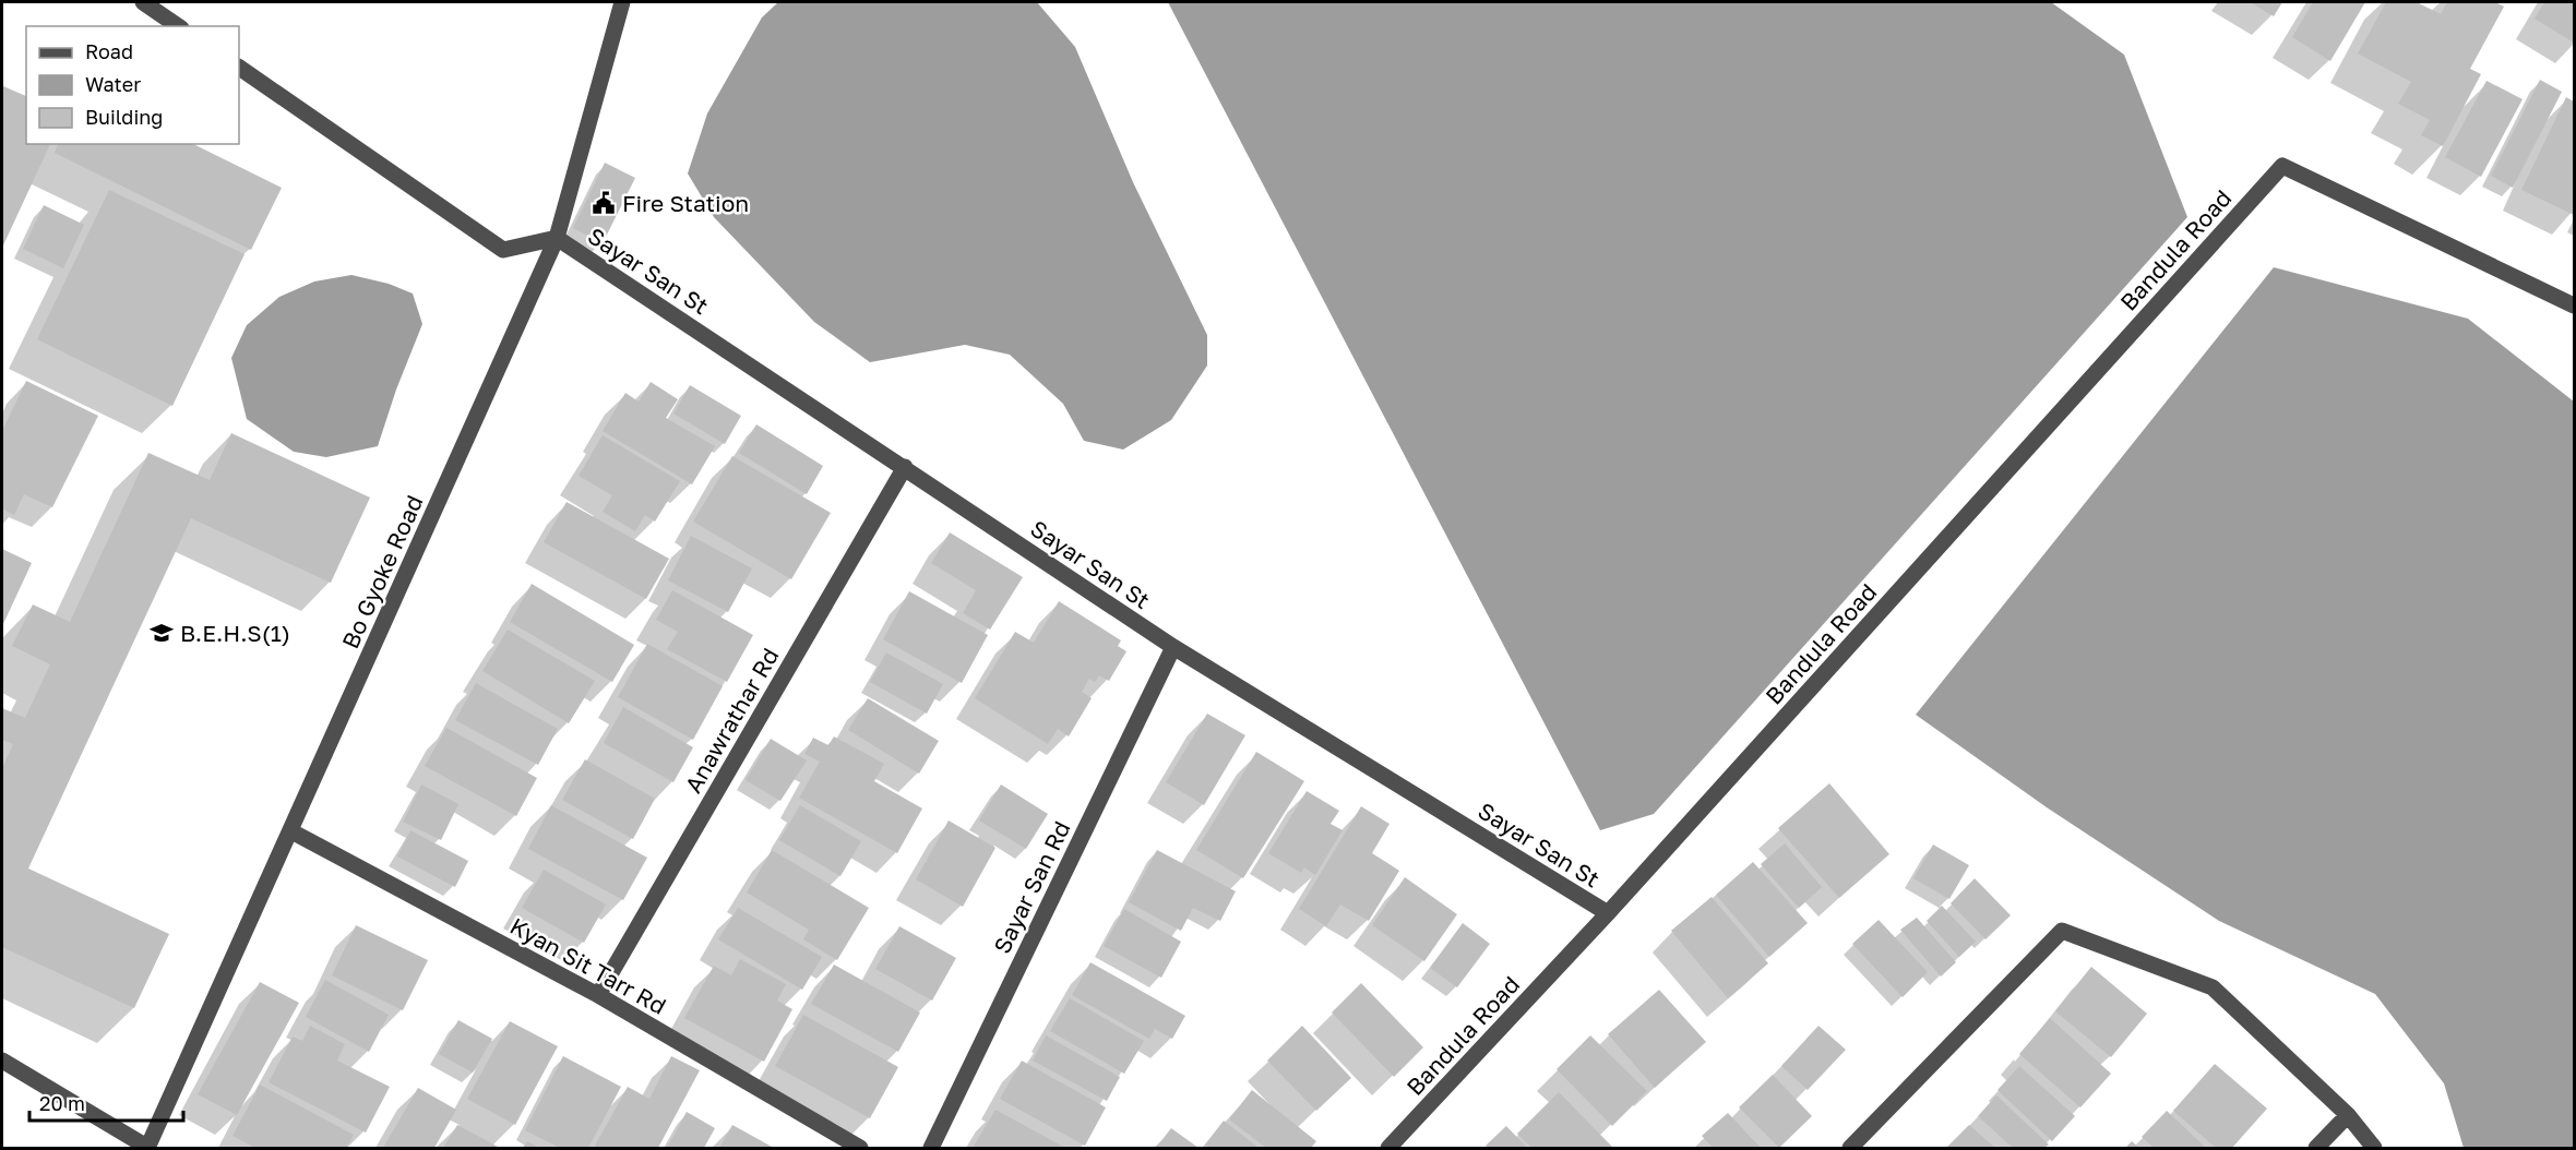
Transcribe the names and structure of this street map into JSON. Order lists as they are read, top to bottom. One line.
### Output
{"streets":{"street":["Bandula Road","Sayar San St","Bo Gyoke Road","Anawrathar Rd","Sayar San Rd","Kyan Sit Tarr Rd"]},"crossings":[["Bandula Road","Sayar San St"],["Sayar San St","Bo Gyoke Road"],["Sayar San St","Anawrathar Rd"],["Sayar San St","Sayar San Rd"],["Bo Gyoke Road","Kyan Sit Tarr Rd"],["Anawrathar Rd","Kyan Sit Tarr Rd"]],"places":{"public building":["Fire Station"],"school or university":["B.E.H.S(1)"]},"legend":["Road","Water","Building"],"scale_bar":"20 m"}
